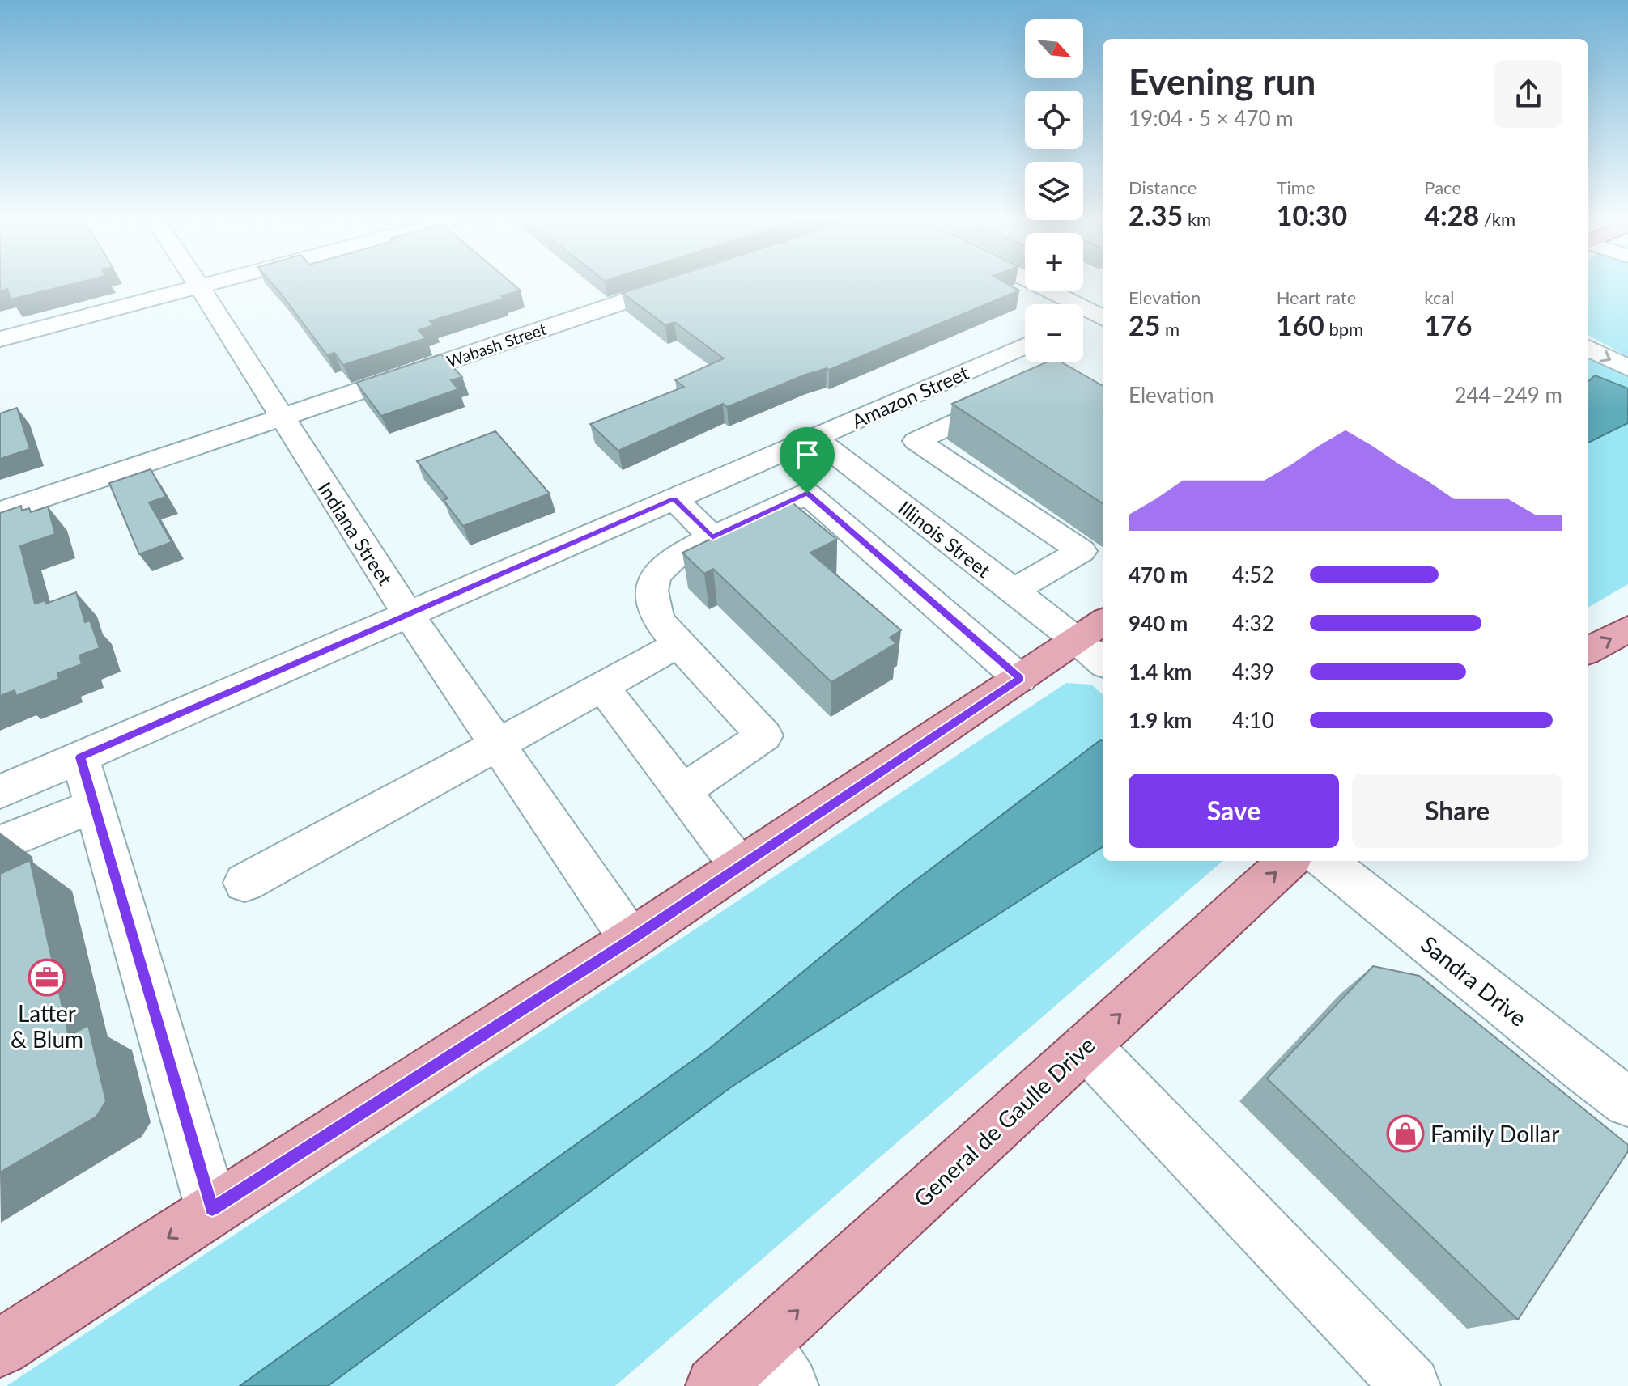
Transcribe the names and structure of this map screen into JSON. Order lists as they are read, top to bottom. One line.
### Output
{"streets":{"main road":["General de Gaulle Drive"],"street":["Wabash Street","Amazon Street","Indiana Street","Illinois Street","Sandra Drive"]},"crossings":[["Wabash Street","Indiana Street"],["Amazon Street","Indiana Street"],["Amazon Street","Illinois Street"]],"one_way":["General de Gaulle Drive"],"places":{"office":["Latter & Blum"],"shop":["Family Dollar"]},"north":"bottom right","page":{"map_buttons":["+","−"],"heading":["Evening run","19:04 · 5 × 470 m"],"stats":[["Distance","2.35 km"],["Time","10:30"],["Pace","4:28 /km"],["Elevation","25 m"],["Heart rate","160 bpm"],["kcal","176"]],"chart":["Elevation","244–249 m"],"list":[{"name":"470 m","note":"4:52"},{"name":"940 m","note":"4:32"},{"name":"1.4 km","note":"4:39"},{"name":"1.9 km","note":"4:10"}],"buttons":["Save","Share"]}}
